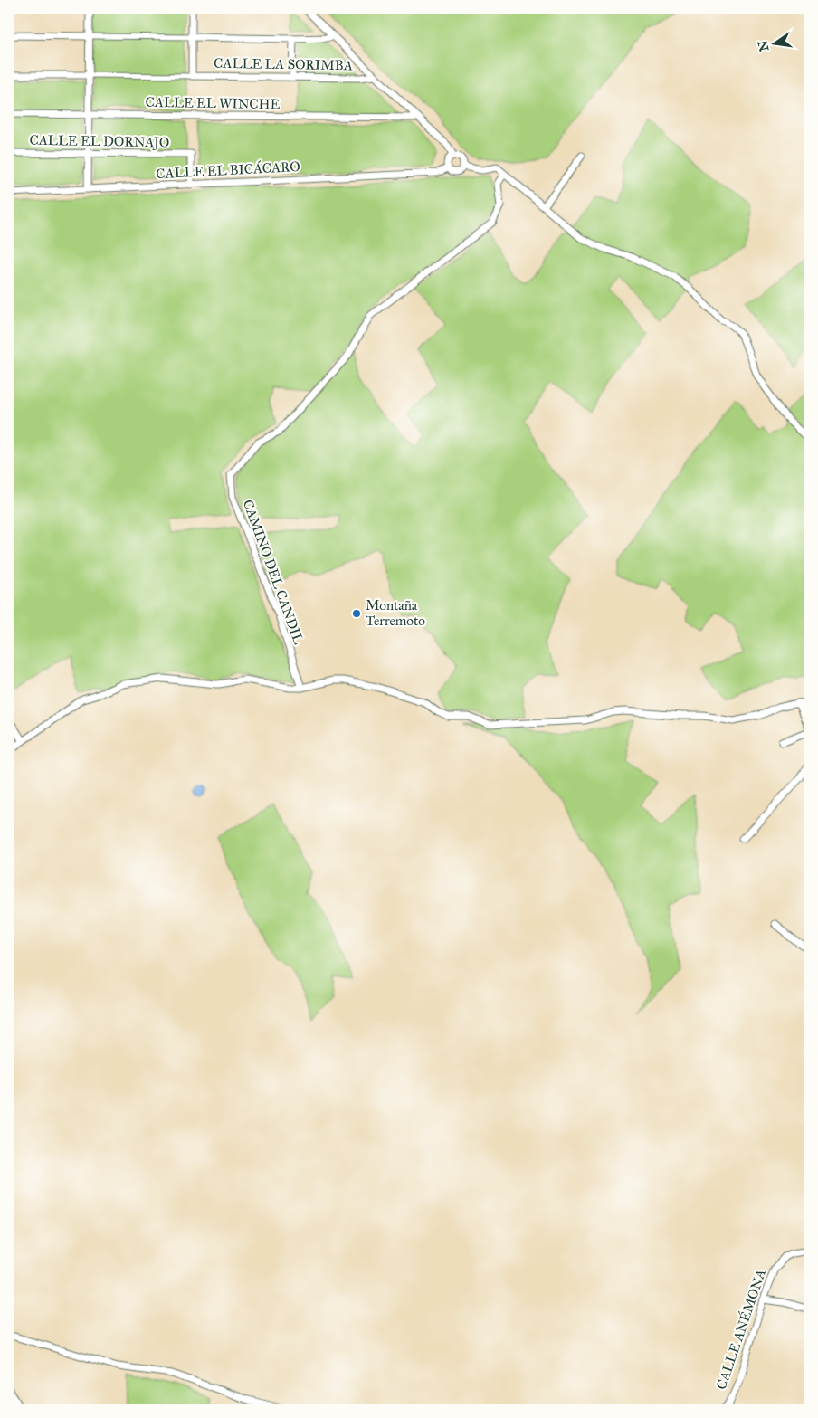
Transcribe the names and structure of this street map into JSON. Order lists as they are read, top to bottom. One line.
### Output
{"streets":{"street":["CALLE LA SORIMBA","CALLE EL WINCHE","CALLE EL DORNAJO","CALLE EL BICÁCARO","CAMINO DEL CANDIL","CALLE ANÉMONA"]},"crossings":[["CALLE EL DORNAJO","CALLE EL BICÁCARO"]],"places":["Montaña Terremoto"],"north":"left"}
